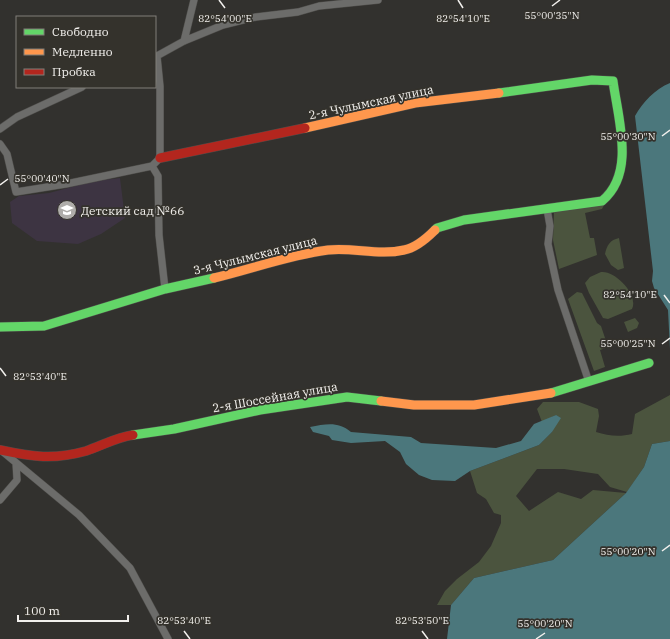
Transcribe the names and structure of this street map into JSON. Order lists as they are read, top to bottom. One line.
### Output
{"streets":{"street":["2-я Чулымская улица","3-я Чулымская улица","2-я Шоссейная улица"]},"crossings":[["2-я Чулымская улица","3-я Чулымская улица"]],"places":{"school or university":["Детский сад №66"]},"legend":["Свободно","Медленно","Пробка"],"scale_bar":"100 m","coordinates":["55°00'35\"N","82°54'00\"E","82°54'10\"E","55°00'30\"N","55°00'40\"N","55°00'25\"N","82°53'40\"E","55°00'20\"N","82°53'50\"E"]}
